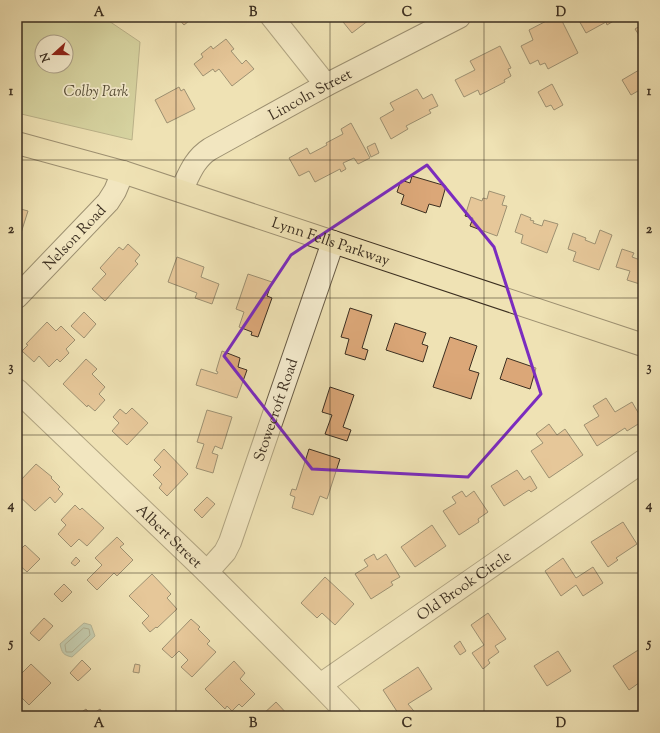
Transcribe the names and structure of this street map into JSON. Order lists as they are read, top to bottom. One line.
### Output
{"streets":{"main road":["Lynn Fells Parkway"],"street":["Lincoln Street","Nelson Road","Stowecroft Road","Albert Street","Old Brook Circle"]},"crossings":[["Lincoln Street","Lynn Fells Parkway"],["Nelson Road","Lynn Fells Parkway"],["Lynn Fells Parkway","Stowecroft Road"],["Stowecroft Road","Albert Street"],["Albert Street","Old Brook Circle"]],"parks":["Colby Park"],"north":"left","grid":{"columns":["A","B","C","D"],"rows":["1","2","3","4","5"]}}
